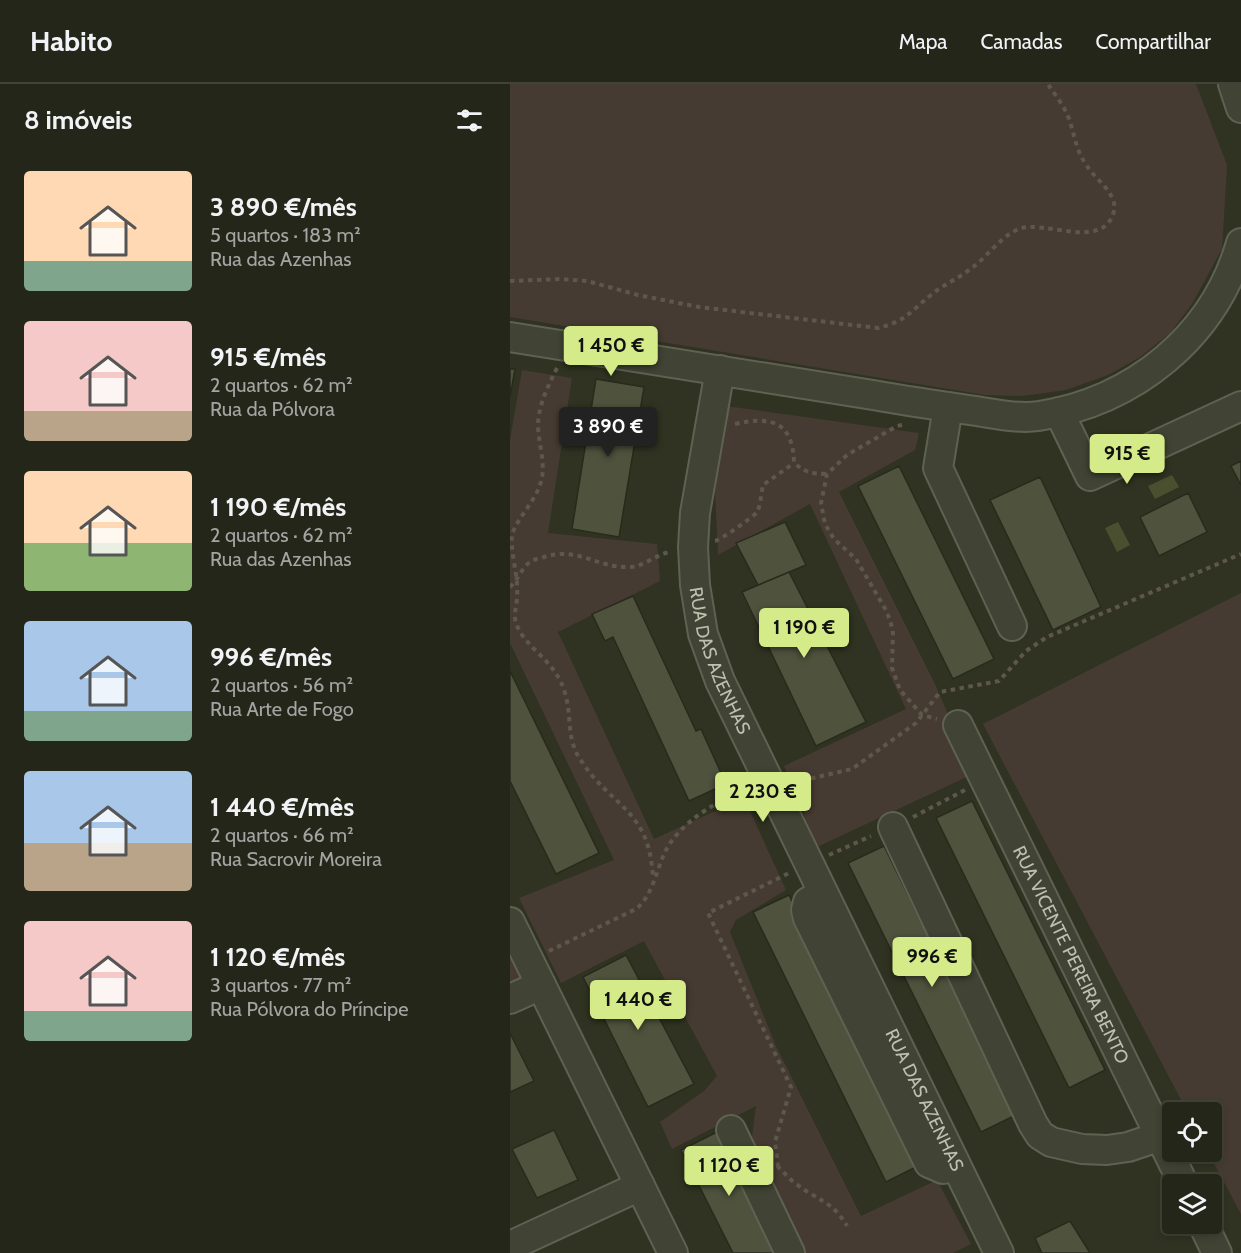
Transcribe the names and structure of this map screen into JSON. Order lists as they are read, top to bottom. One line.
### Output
{"streets":{"street":["RUA DAS AZENHAS","RUA VICENTE PEREIRA BENTO"]},"page":{"header":"Habito","nav":["Mapa","Camadas","Compartilhar"],"heading":"8 imóveis","list":[{"name":"3 890 €/mês","note":"5 quartos · 183 m² · Rua das Azenhas"},{"name":"915 €/mês","note":"2 quartos · 62 m² · Rua da Pólvora"},{"name":"1 190 €/mês","note":"2 quartos · 62 m² · Rua das Azenhas"},{"name":"996 €/mês","note":"2 quartos · 56 m² · Rua Arte de Fogo"},{"name":"1 440 €/mês","note":"2 quartos · 66 m² · Rua Sacrovir Moreira"},{"name":"1 120 €/mês","note":"3 quartos · 77 m² · Rua Pólvora do Príncipe"}],"price":["1 450 €","3 890 €","915 €","1 190 €","2 230 €","996 €","1 440 €","1 120 €"]}}
